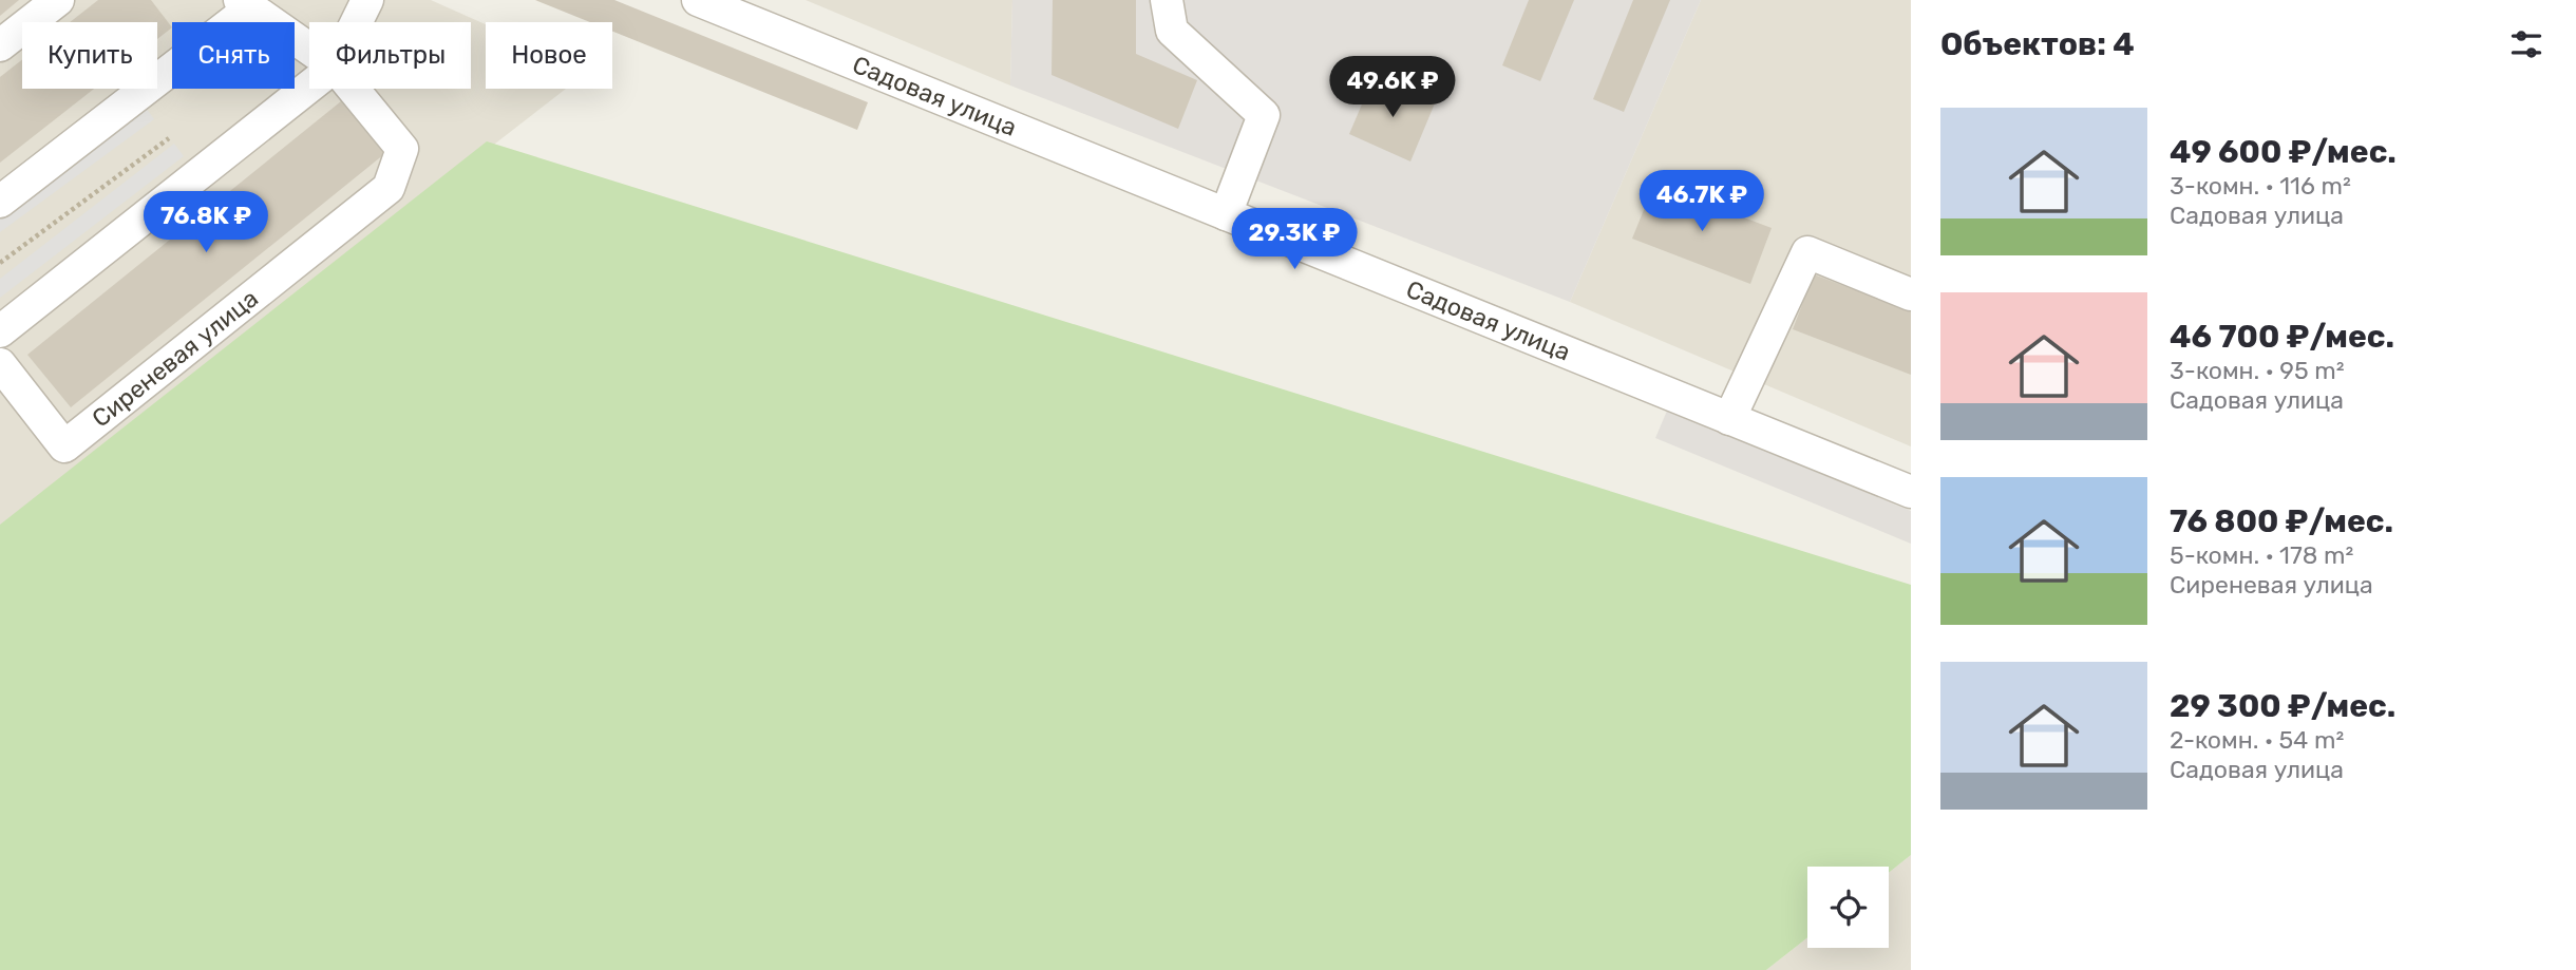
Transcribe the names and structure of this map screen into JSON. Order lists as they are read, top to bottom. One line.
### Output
{"streets":{"street":["Садовая улица","Сиреневая улица"]},"page":{"heading":"Объектов: 4","chip":["Купить","Снять","Фильтры","Новое"],"price":["49.6K ₽","46.7K ₽","76.8K ₽","29.3K ₽"],"list":[{"name":"49 600 ₽/мес.","note":"3-комн. · 116 m² · Садовая улица"},{"name":"46 700 ₽/мес.","note":"3-комн. · 95 m² · Садовая улица"},{"name":"76 800 ₽/мес.","note":"5-комн. · 178 m² · Сиреневая улица"},{"name":"29 300 ₽/мес.","note":"2-комн. · 54 m² · Садовая улица"}]}}
